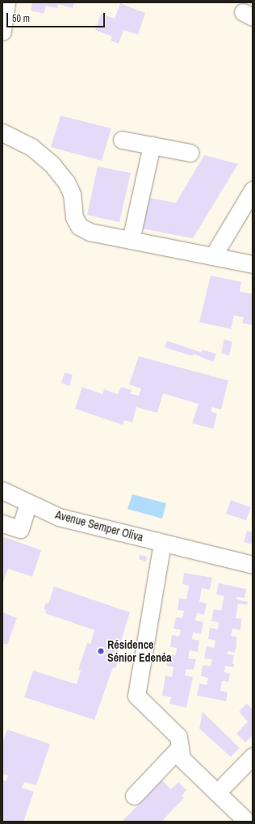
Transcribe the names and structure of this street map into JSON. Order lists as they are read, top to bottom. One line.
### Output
{"streets":{"street":["Avenue Semper Oliva"]},"places":["Résidence Sénior Edenéa"],"scale_bar":"50 m"}
